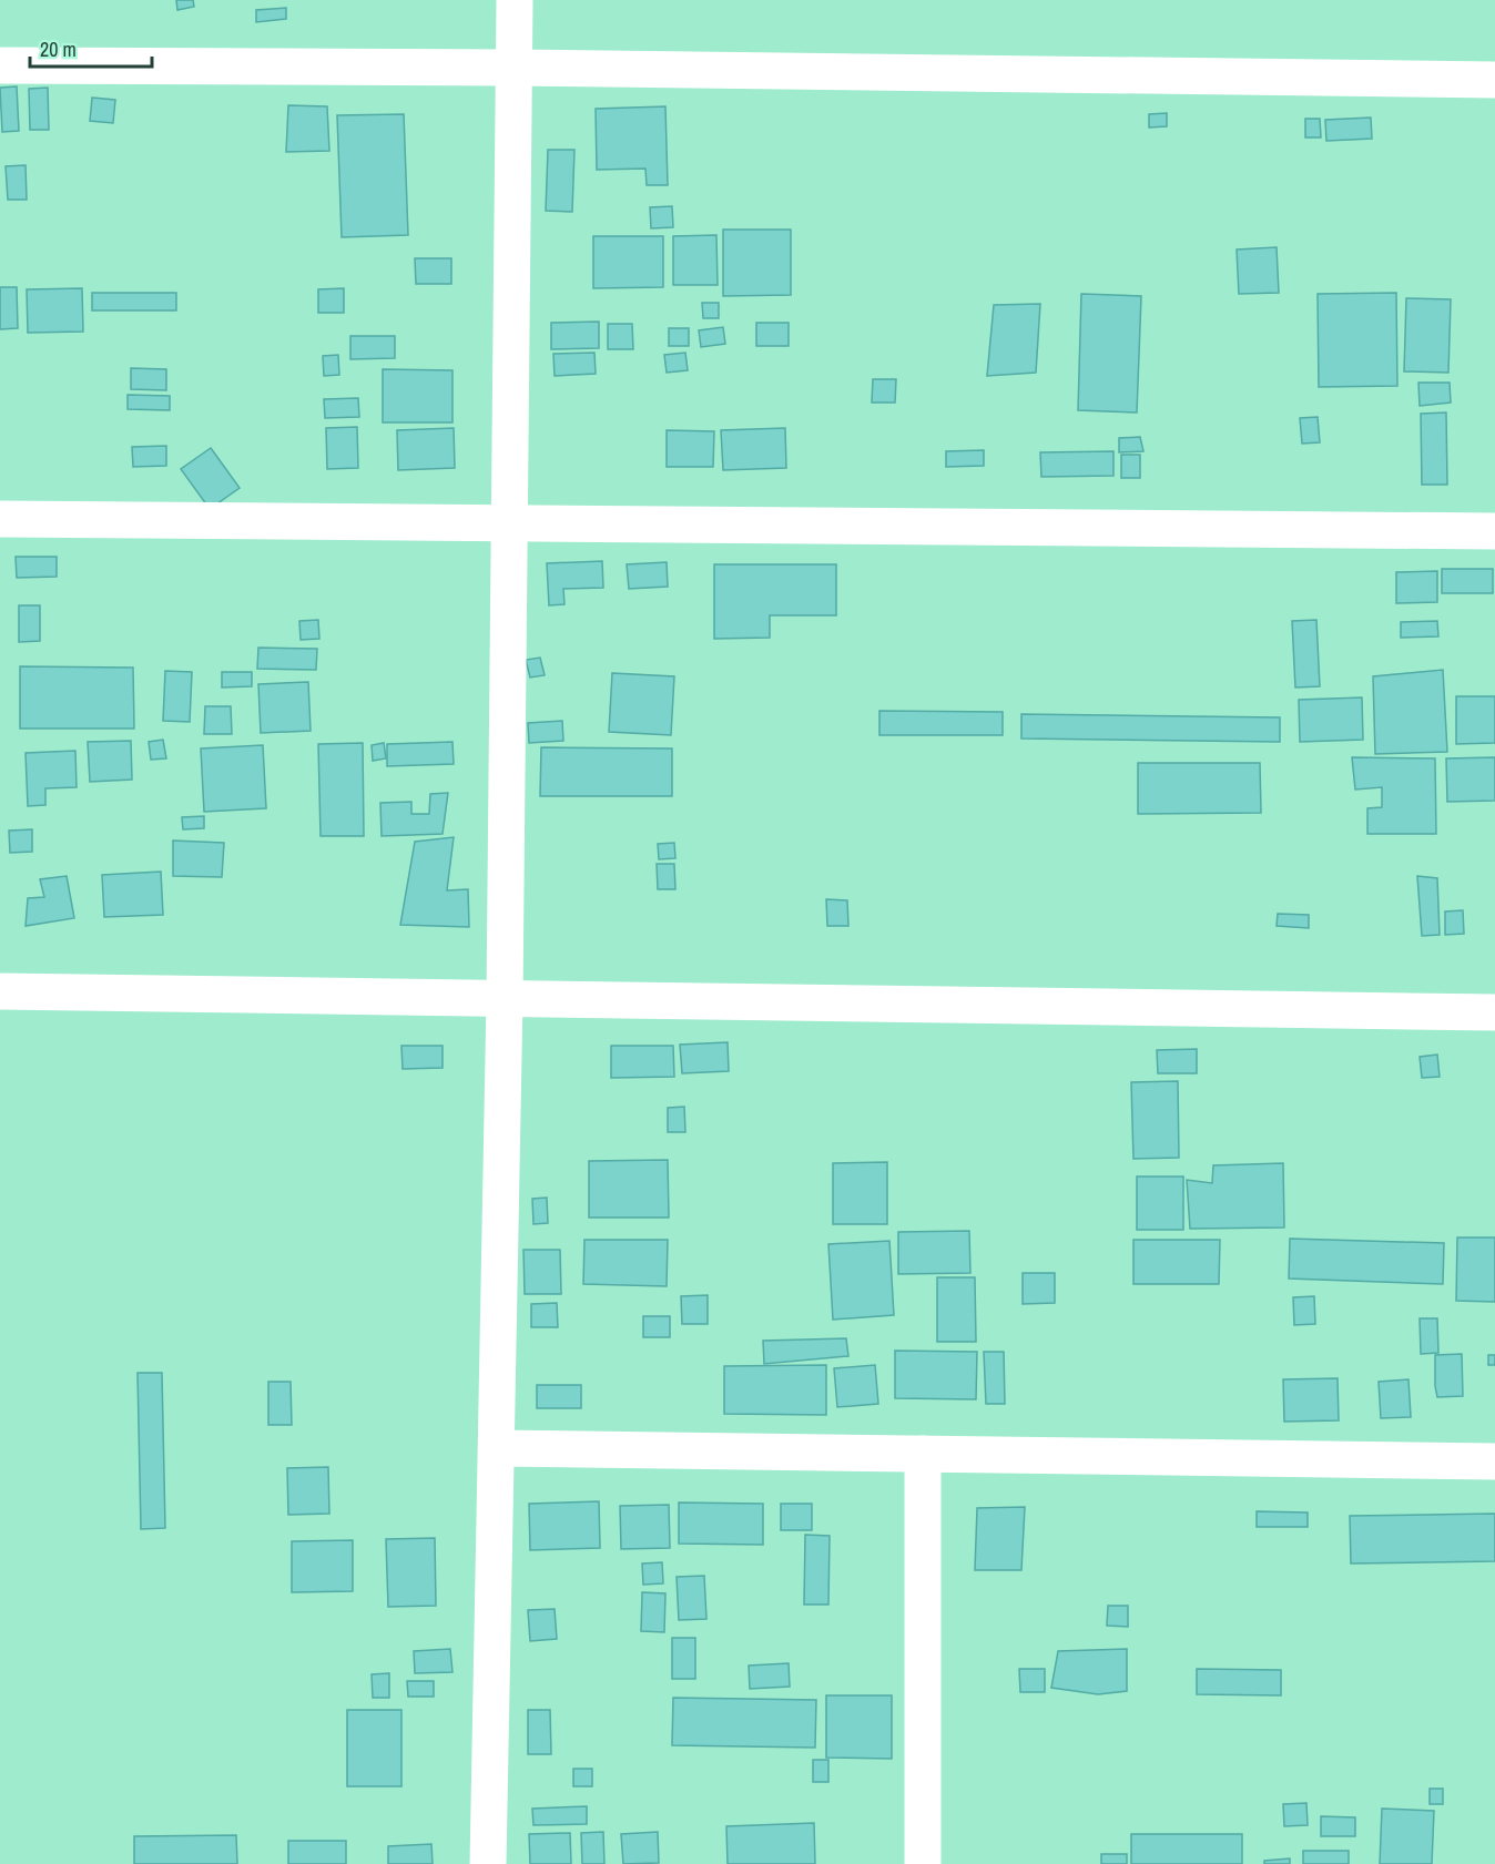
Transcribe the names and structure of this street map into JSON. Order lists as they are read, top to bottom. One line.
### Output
{"scale_bar":"20 m"}
